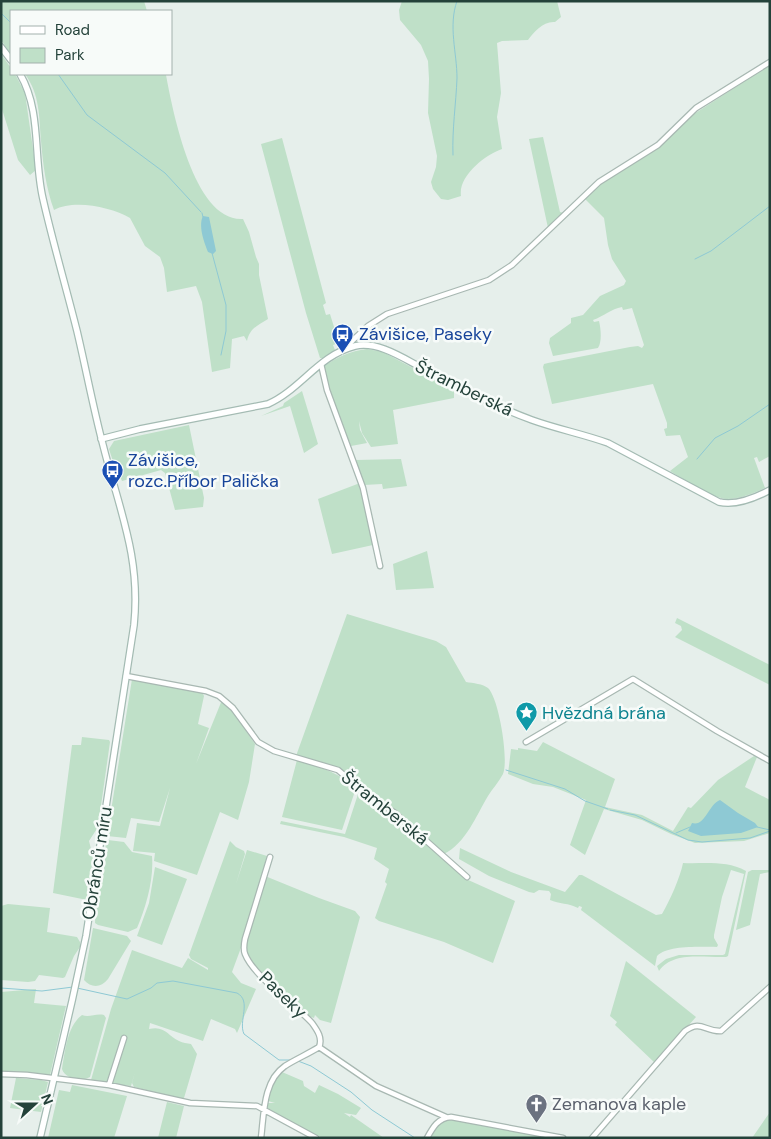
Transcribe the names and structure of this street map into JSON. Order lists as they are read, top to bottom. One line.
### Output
{"streets":{"main road":["Štramberská","Obránců míru"],"street":["Paseky"]},"crossings":[["Štramberská","Obránců míru"]],"places":{"bus stop":["Závišice, Paseky","Závišice, rozc.Příbor Palička"],"place":["Hvězdná brána"],"church":["Zemanova kaple"]},"legend":["Road","Park"],"north":"right"}
